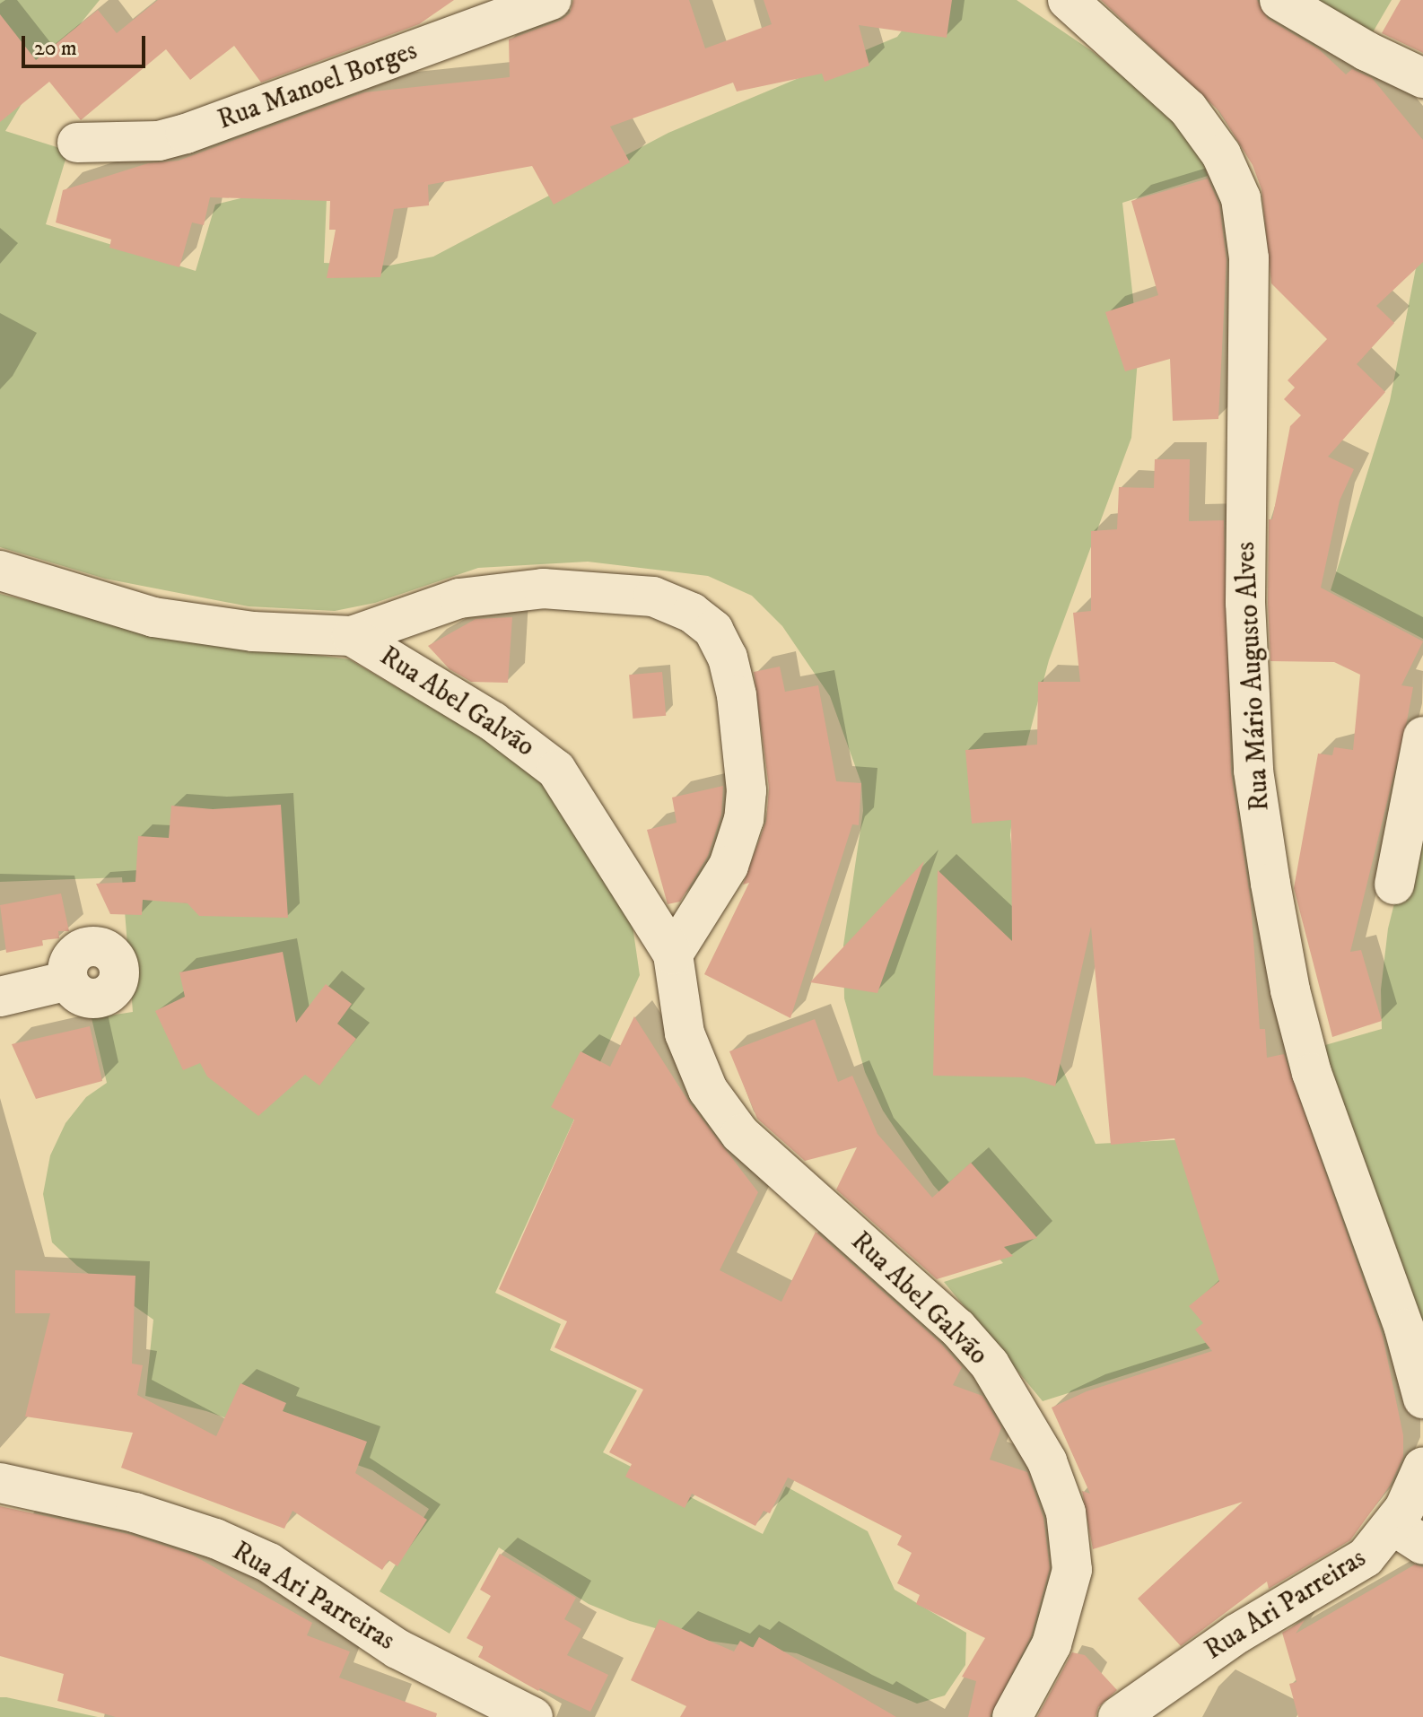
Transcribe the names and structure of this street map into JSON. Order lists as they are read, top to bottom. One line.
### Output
{"streets":{"street":["Rua Manoel Borges","Rua Mário Augusto Alves","Rua Abel Galvão","Rua Ari Parreiras"]},"scale_bar":"20 m"}
